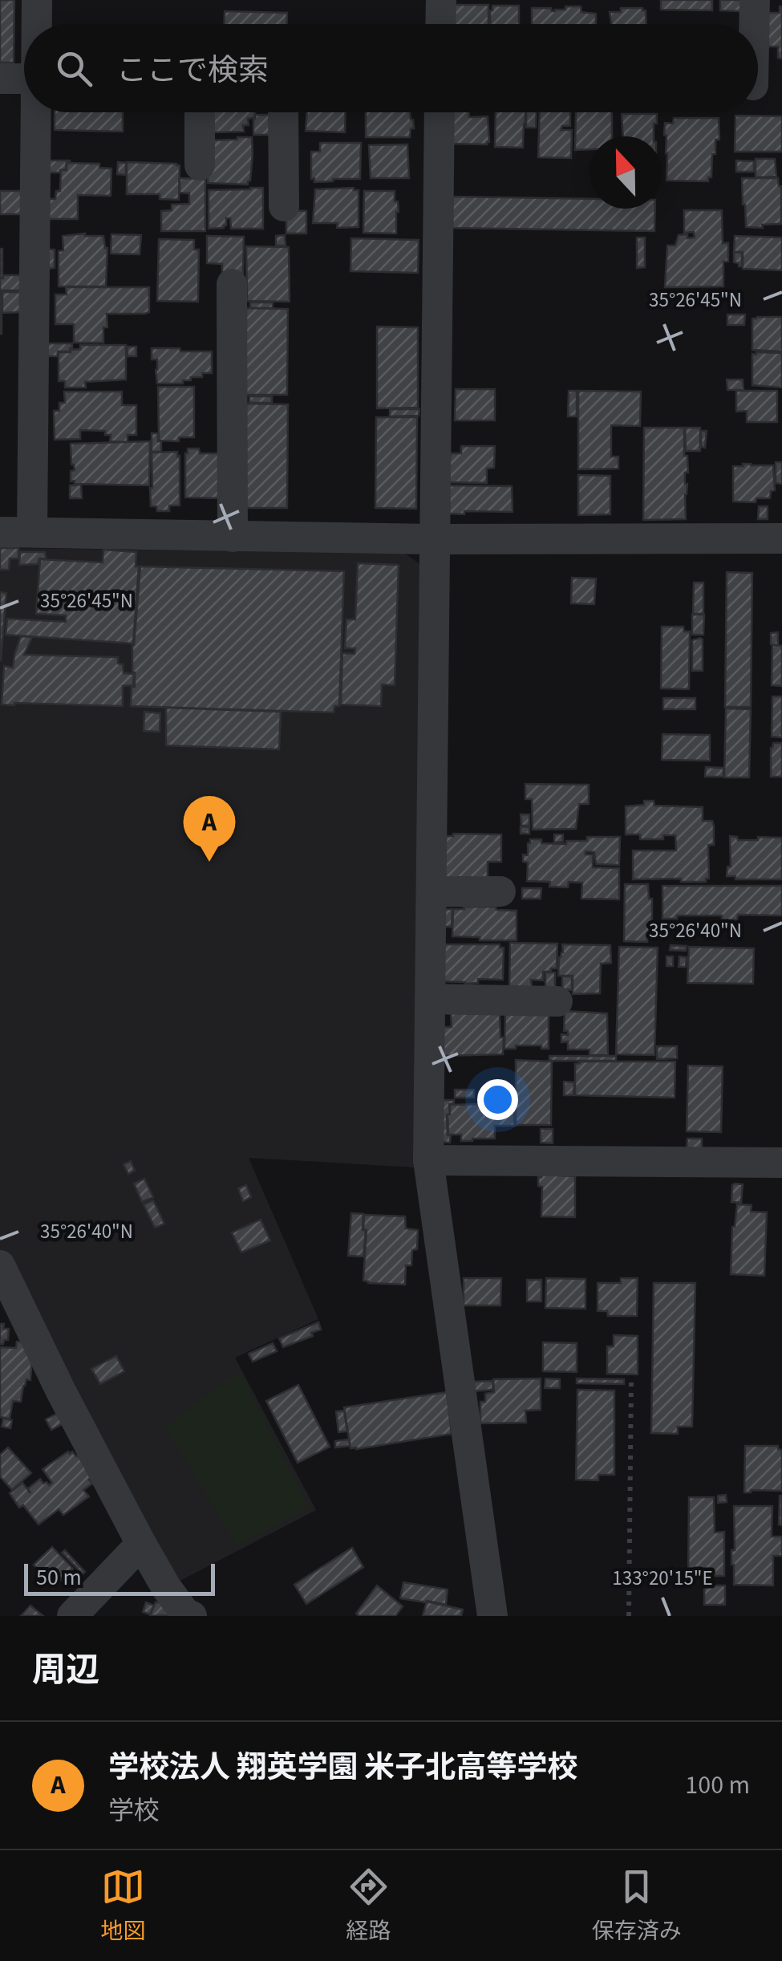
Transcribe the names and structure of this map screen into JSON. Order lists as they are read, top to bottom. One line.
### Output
{"scale_bar":"50 m","north":"top","page":{"search":"ここで検索","pins":"A","scale":"50 m","heading":"周辺","list":[{"mark":"A","name":"学校法人 翔英学園 米子北高等学校","note":"学校","value":"100 m"}],"nav":["地図","経路","保存済み"]},"coordinates":["35°26'45\"N","35°26'40\"N","133°20'15\"E"]}
